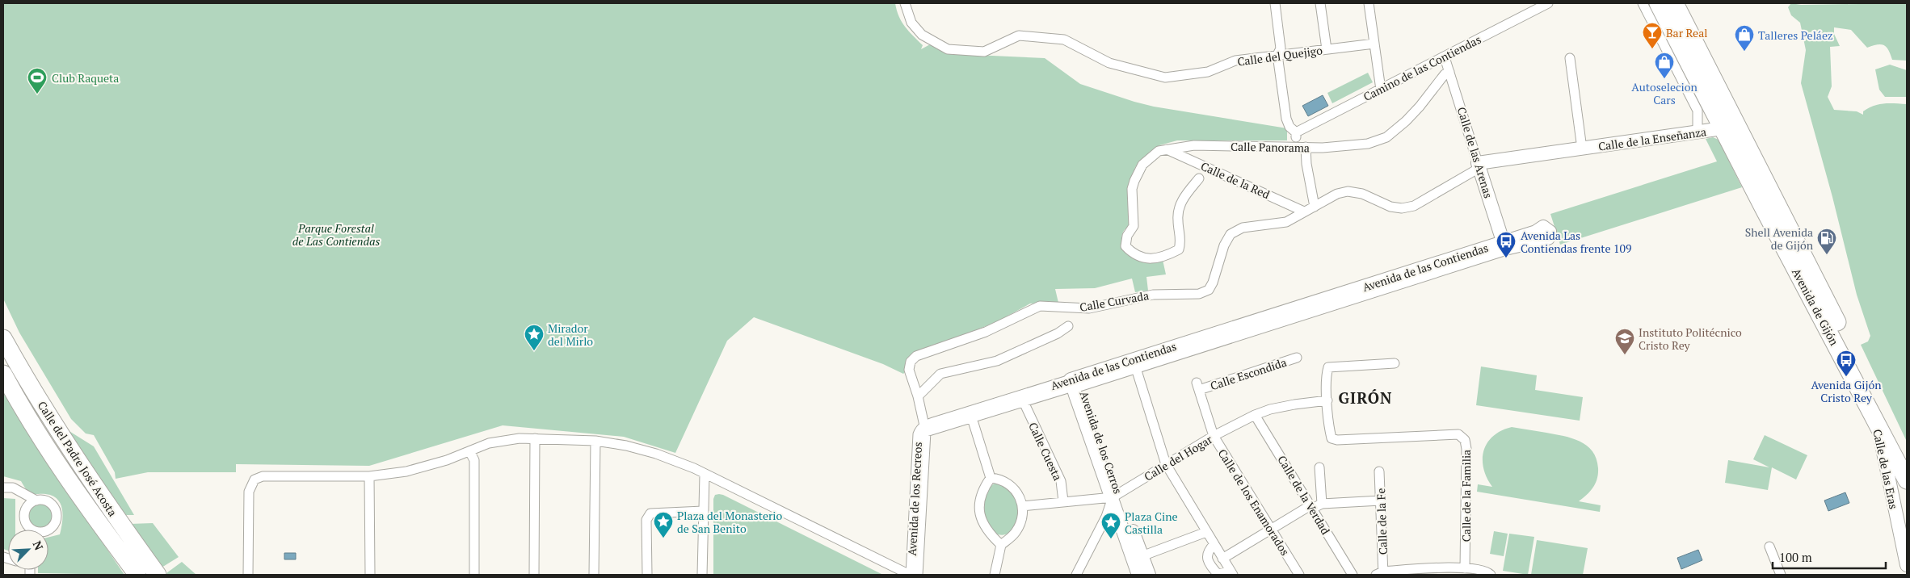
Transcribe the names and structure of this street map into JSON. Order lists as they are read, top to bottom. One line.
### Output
{"streets":{"highway":["Avenida de Gijón","Calle del Padre José Acosta"],"street":["Calle del Quejigo","Camino de las Contiendas","Calle de la Enseñanza","Calle Panorama","Calle de las Arenas","Calle de la Red","Avenida de las Contiendas","Calle Curvada","Calle Escondida","Avenida de los Cerros","Calle Cuesta","Calle del Hogar","Calle de las Eras","Calle de la Verdad","Calle de la Familia","Avenida de los Recreos","Calle de los Enamorados","Calle de la Fe"]},"crossings":[["Camino de las Contiendas","Calle de las Arenas"],["Calle de la Enseñanza","Calle de las Arenas"],["Calle de la Enseñanza","Calle de la Red"],["Calle de la Enseñanza","Calle Curvada"],["Calle de la Enseñanza","Avenida de Gijón"],["Calle Panorama","Calle de las Arenas"],["Calle Panorama","Calle de la Red"],["Calle de las Arenas","Avenida de las Contiendas"],["Calle de la Red","Calle Curvada"],["Avenida de las Contiendas","Calle Curvada"],["Avenida de las Contiendas","Avenida de los Cerros"],["Avenida de las Contiendas","Calle Cuesta"],["Avenida de las Contiendas","Avenida de los Recreos"],["Calle Curvada","Avenida de los Recreos"],["Avenida de Gijón","Calle de las Eras"],["Calle Escondida","Calle de los Enamorados"],["Avenida de los Cerros","Calle del Hogar"],["Calle del Hogar","Calle de la Verdad"],["Calle del Hogar","Calle de la Familia"],["Calle del Hogar","Calle de los Enamorados"]],"districts":["GIRÓN"],"parks":["Parque Forestal de Las Contiendas"],"places":{"bar":["Bar Real"],"shop":["Talleres Peláez","Autoselecion Cars"],"sports":["Club Raqueta"],"fuel station":["Shell Avenida de Gijón"],"bus stop":["Avenida Las Contiendas frente 109","Avenida Gijón Cristo Rey"],"place":["Mirador del Mirlo","Plaza del Monasterio de San Benito","Plaza Cine Castilla"],"school or university":["Instituto Politécnico Cristo Rey"]},"scale_bar":"100 m","north":"top right"}
